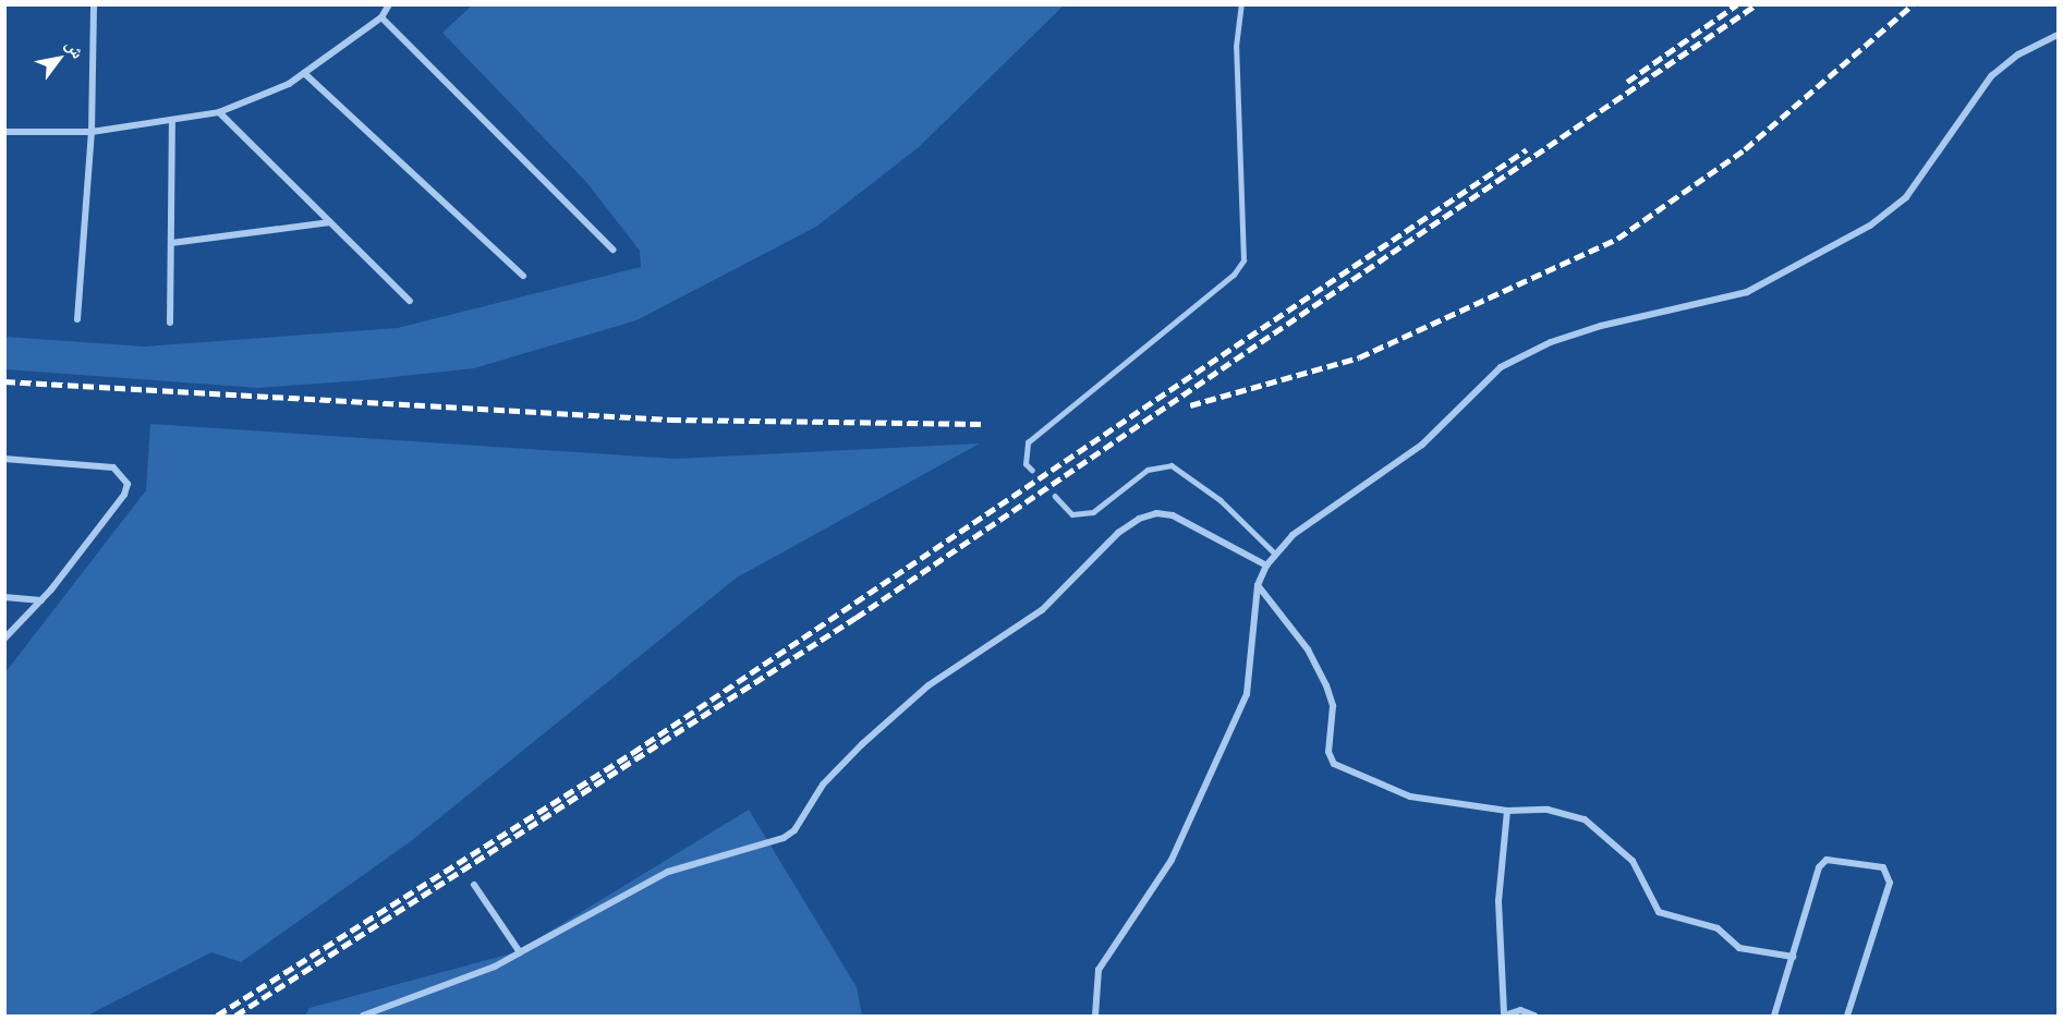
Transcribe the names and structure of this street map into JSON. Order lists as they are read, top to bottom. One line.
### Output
{"north":"top right"}
